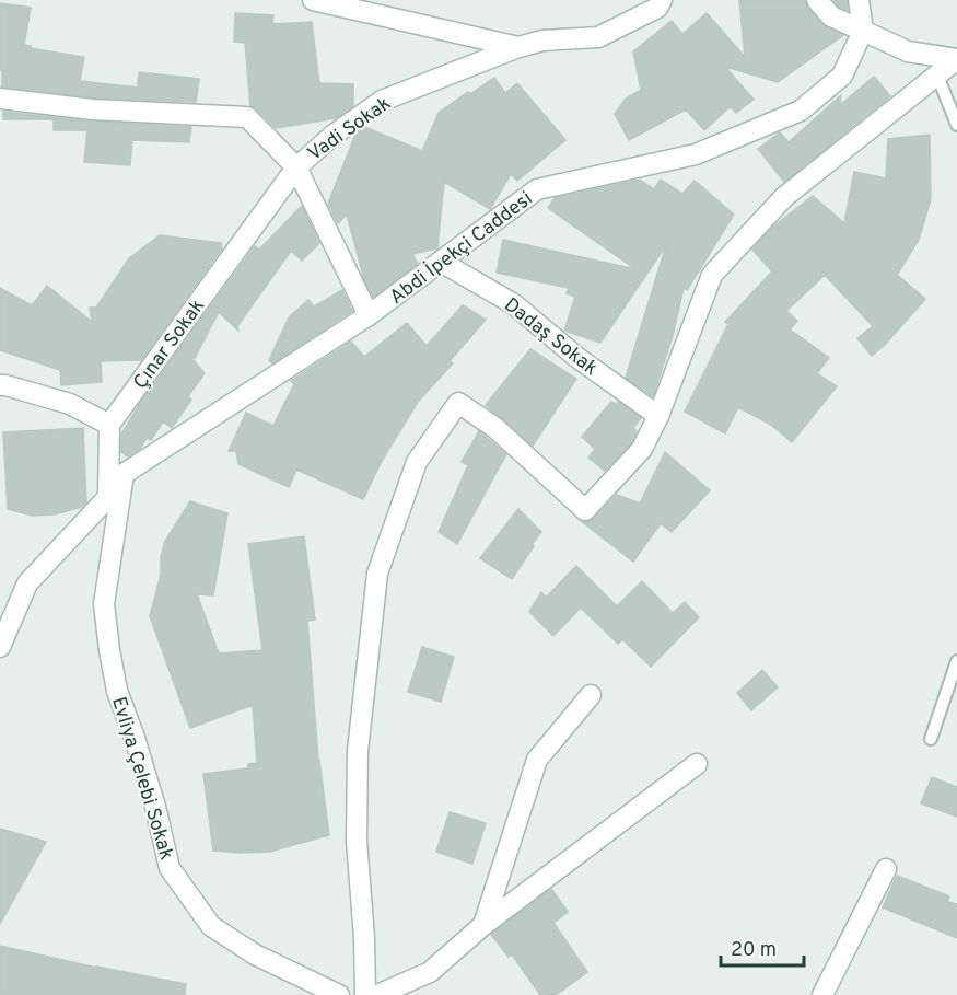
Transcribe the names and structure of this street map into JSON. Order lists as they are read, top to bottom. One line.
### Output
{"streets":{"street":["Vadi Sokak","Abdi İpekçi Caddesi","Dadaş Sokak","Çınar Sokak","Evliya Çelebi Sokak"]},"crossings":[["Vadi Sokak","Çınar Sokak"],["Abdi İpekçi Caddesi","Dadaş Sokak"],["Abdi İpekçi Caddesi","Evliya Çelebi Sokak"]],"scale_bar":"20 m"}
